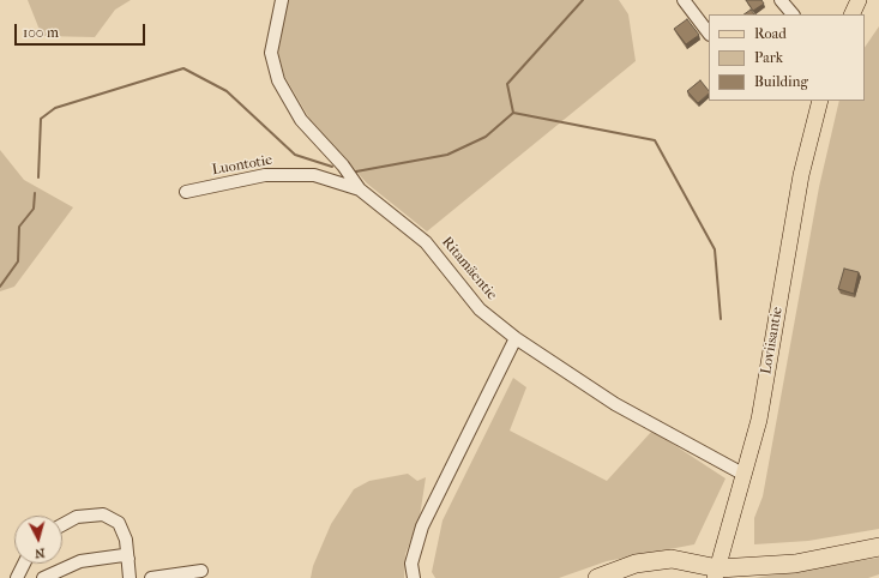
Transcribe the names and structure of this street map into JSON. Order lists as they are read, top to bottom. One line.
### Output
{"streets":{"main road":["Loviisantie"],"street":["Luontotie","Ritamäentie"]},"crossings":[["Luontotie","Ritamäentie"],["Ritamäentie","Loviisantie"]],"legend":["Road","Park","Building"],"scale_bar":"100 m","north":"bottom"}
